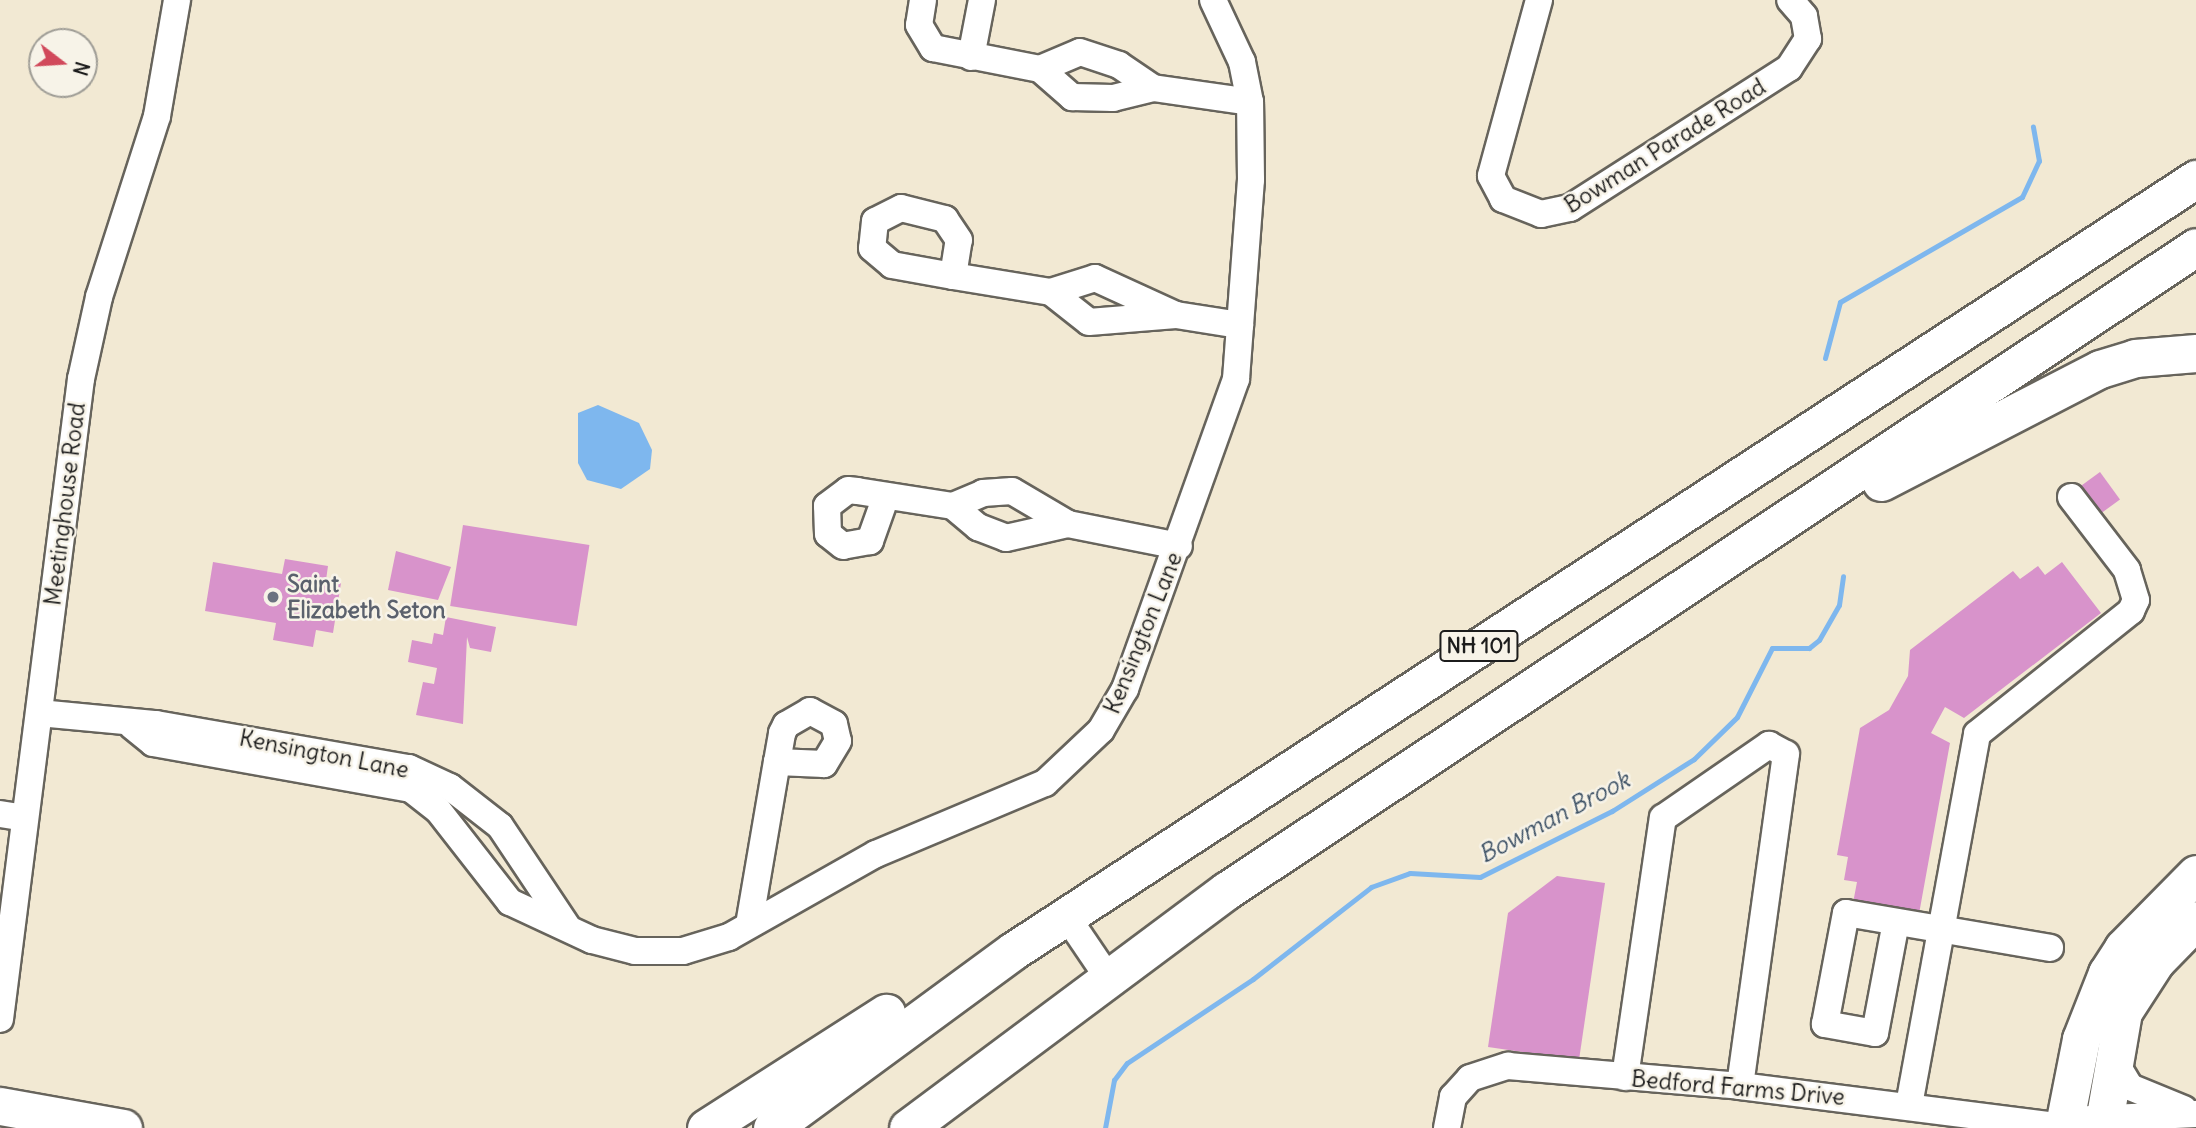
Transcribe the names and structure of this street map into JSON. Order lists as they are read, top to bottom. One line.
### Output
{"streets":{"highway":["NH 101"],"street":["Bowman Parade Road","Meetinghouse Road","Kensington Lane","Bedford Farms Drive"]},"crossings":[["Meetinghouse Road","Kensington Lane"]],"water":["Bowman Brook"],"places":["Saint Elizabeth Seton"],"north":"right"}
